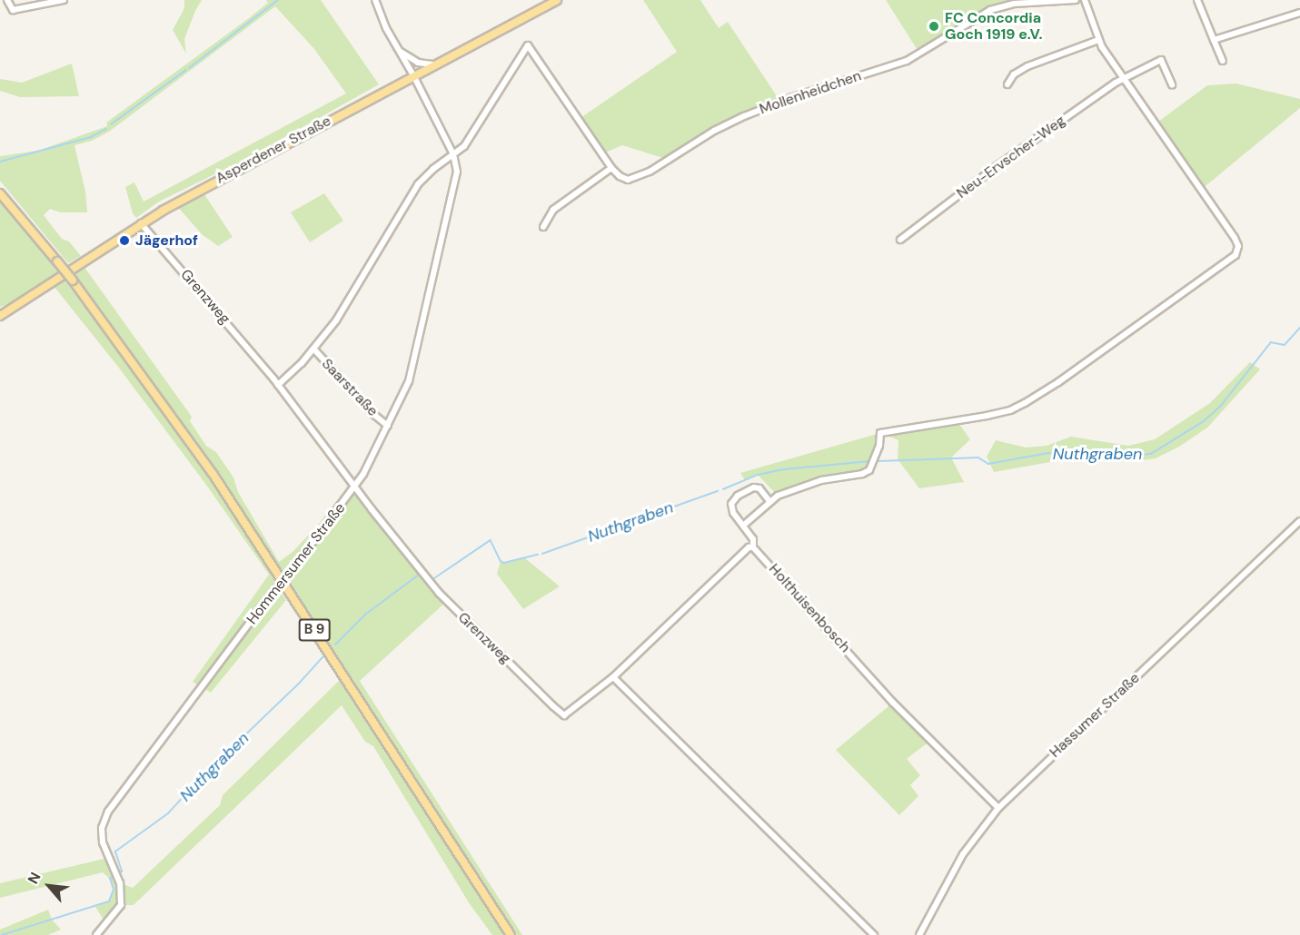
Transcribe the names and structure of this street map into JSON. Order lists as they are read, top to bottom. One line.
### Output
{"streets":{"main road":["Asperdener Straße","B 9"],"street":["Mollenheidchen","Neu-Ervscher-Weg","Grenzweg","Saarstraße","Hommersumer Straße","Holthuisenbosch","Hassumer Straße"]},"crossings":[["Asperdener Straße","Grenzweg"],["Asperdener Straße","Hommersumer Straße"],["Grenzweg","Hommersumer Straße"],["Saarstraße","Hommersumer Straße"],["Holthuisenbosch","Hassumer Straße"]],"water":["Nuthgraben"],"places":["FC Concordia Goch 1919 e.V.","Jägerhof"],"north":"top left"}
